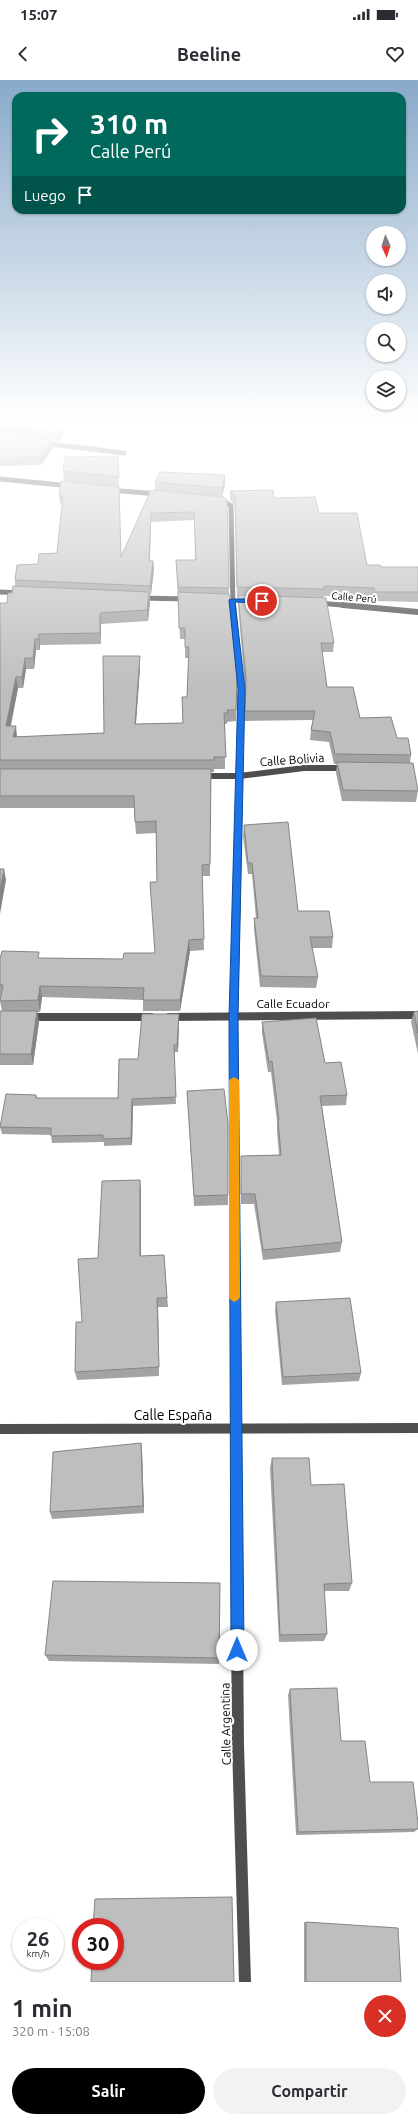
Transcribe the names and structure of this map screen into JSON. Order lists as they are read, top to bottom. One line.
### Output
{"streets":{"street":["Calle Perú","Calle Bolivia","Calle Ecuador","Calle España","Calle Argentina"]},"crossings":[["Calle Bolivia","Calle Argentina"],["Calle Ecuador","Calle Argentina"],["Calle España","Calle Argentina"]],"north":"bottom","page":{"status":"15:07","header":"Beeline","turn":["310 m","Calle Perú"],"then":"Luego","speed":"26 km/h","limit":"30","heading":["1 min","320 m · 15:08"],"buttons":["Salir","Compartir"]}}
